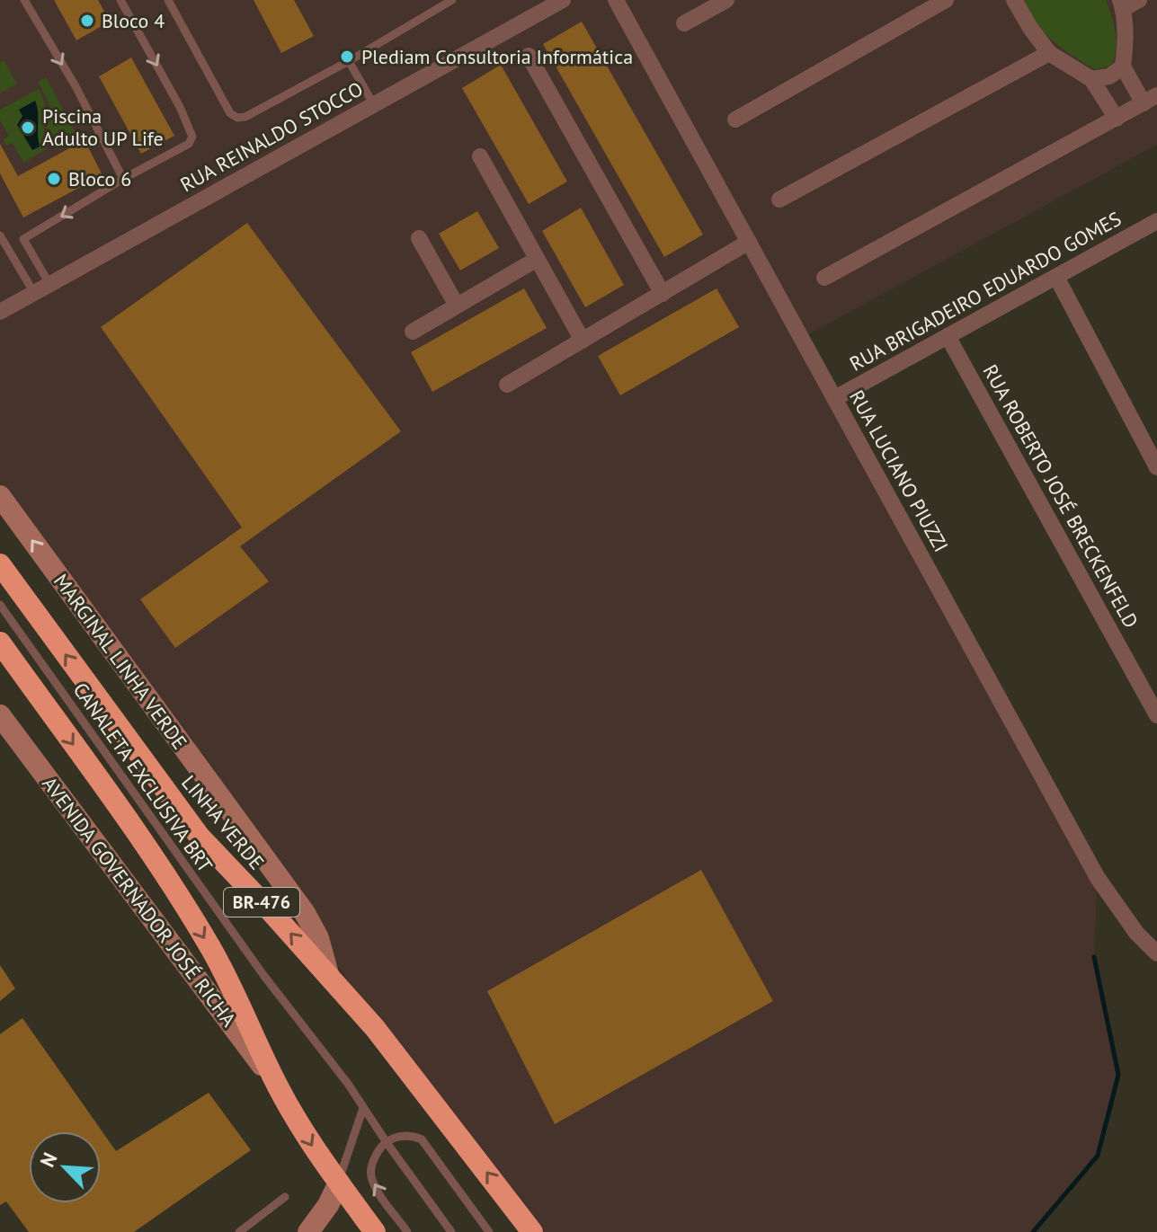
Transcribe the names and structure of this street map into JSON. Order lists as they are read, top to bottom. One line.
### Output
{"streets":{"highway":["LINHA VERDE","BR-476"],"main road":["MARGINAL LINHA VERDE","AVENIDA GOVERNADOR JOSÉ RICHA"],"street":["RUA REINALDO STOCCO","RUA BRIGADEIRO EDUARDO GOMES","RUA LUCIANO PIUZZI","RUA ROBERTO JOSÉ BRECKENFELD"],"lane":["CANALETA EXCLUSIVA BRT"]},"crossings":[["RUA BRIGADEIRO EDUARDO GOMES","RUA LUCIANO PIUZZI"],["RUA BRIGADEIRO EDUARDO GOMES","RUA ROBERTO JOSÉ BRECKENFELD"],["MARGINAL LINHA VERDE","LINHA VERDE"],["AVENIDA GOVERNADOR JOSÉ RICHA","BR-476"]],"one_way":["MARGINAL LINHA VERDE"],"places":["Bloco 4","Plediam Consultoria Informática","Piscina Adulto UP Life","Bloco 6"],"north":"top left"}
